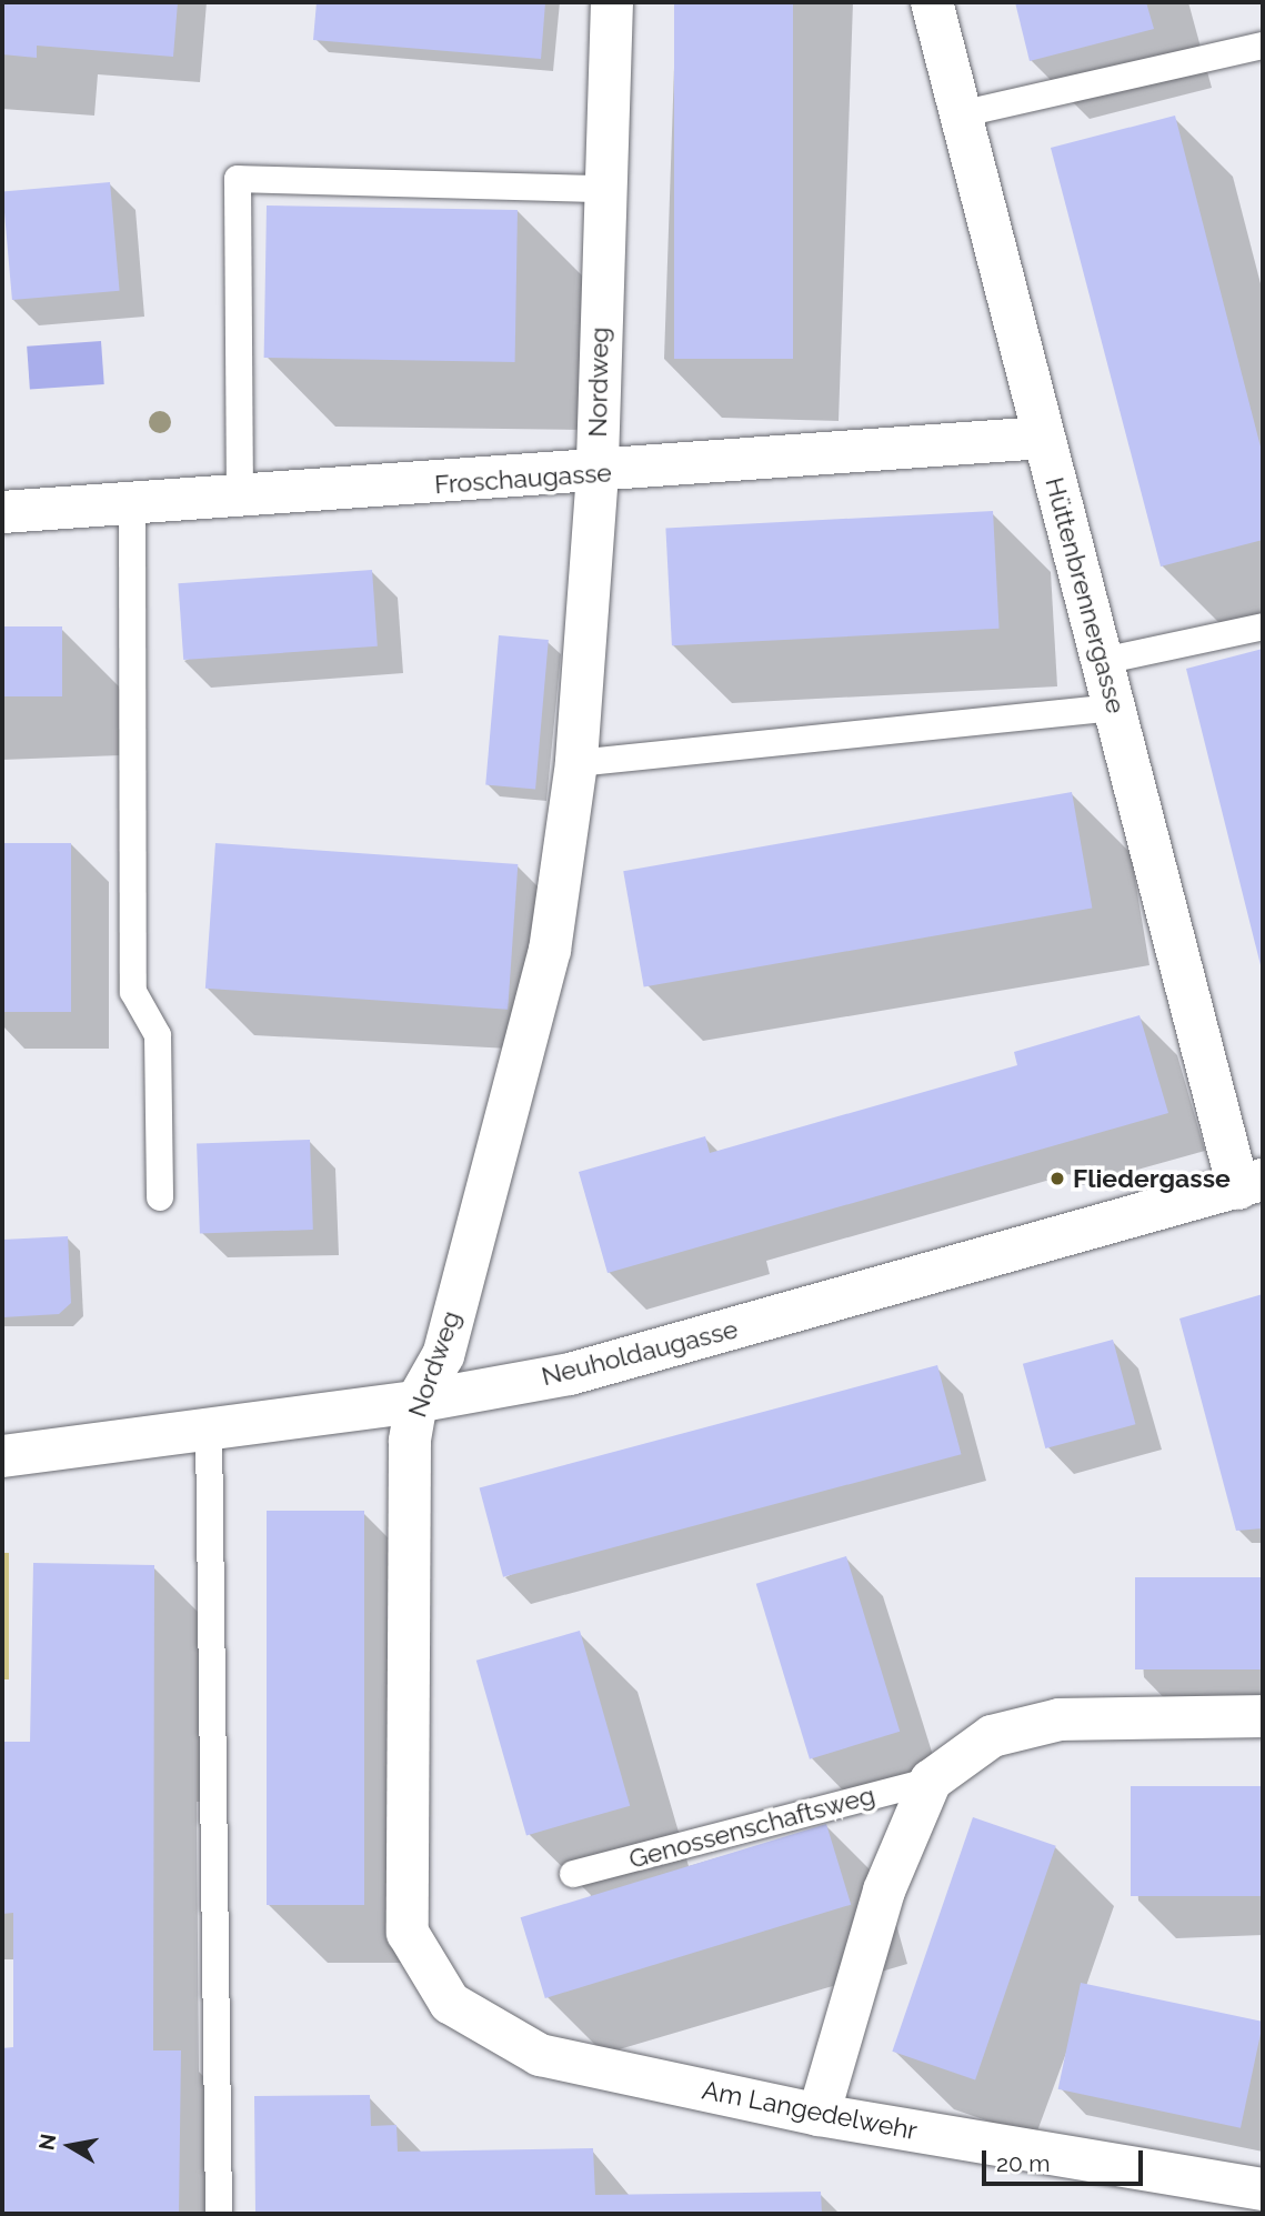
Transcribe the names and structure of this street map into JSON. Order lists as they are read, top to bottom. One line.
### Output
{"streets":{"street":["Nordweg","Froschaugasse","Hüttenbrennergasse","Neuholdaugasse","Genossenschaftsweg","Am Langedelwehr"]},"crossings":[["Nordweg","Froschaugasse"],["Nordweg","Neuholdaugasse"],["Nordweg","Am Langedelwehr"],["Froschaugasse","Hüttenbrennergasse"],["Hüttenbrennergasse","Neuholdaugasse"],["Genossenschaftsweg","Am Langedelwehr"]],"places":["Fliedergasse"],"scale_bar":"20 m","north":"left"}
